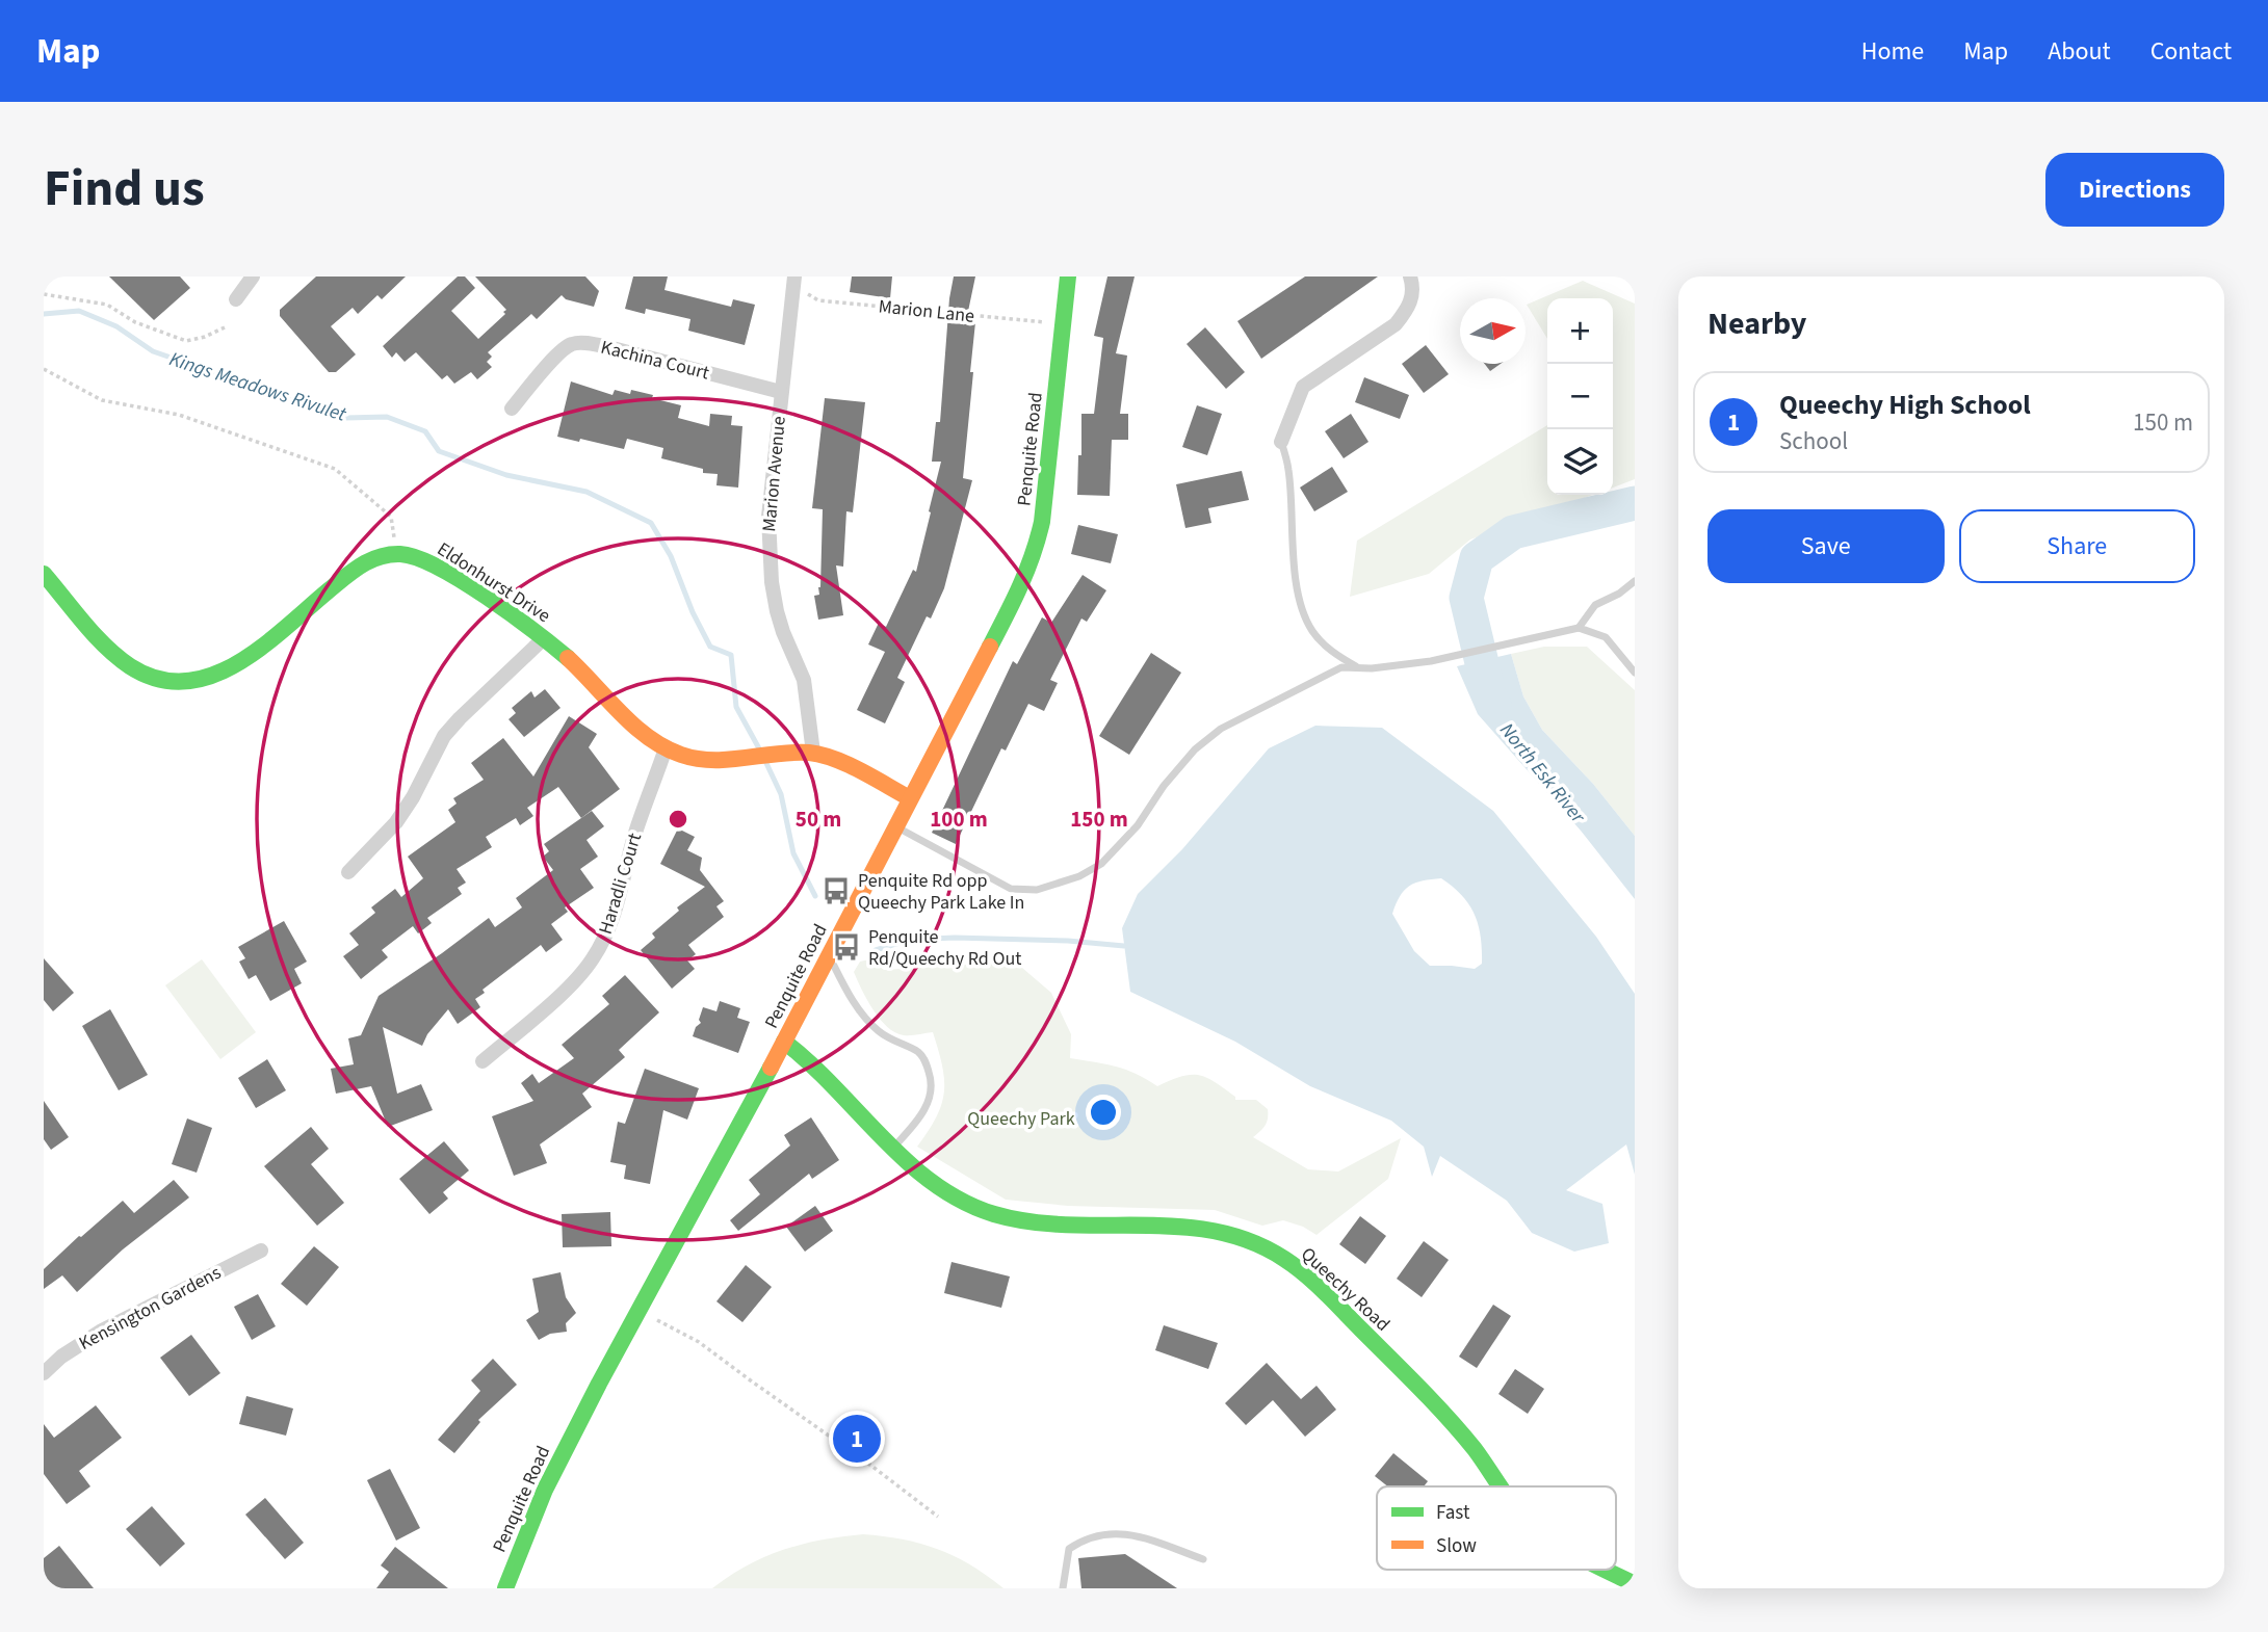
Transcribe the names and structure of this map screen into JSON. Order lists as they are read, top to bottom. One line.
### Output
{"streets":{"street":["Kachina Court","Penquite Road","Marion Avenue","Eldonhurst Drive","Haradli Court","Queechy Road","Kensington Gardens"],"path":["Marion Lane"]},"crossings":[["Marion Lane","Penquite Road"],["Marion Lane","Marion Avenue"],["Kachina Court","Marion Avenue"],["Penquite Road","Eldonhurst Drive"],["Penquite Road","Queechy Road"],["Marion Avenue","Eldonhurst Drive"],["Eldonhurst Drive","Haradli Court"]],"water":["Kings Meadows Rivulet","North Esk River"],"parks":["Queechy Park"],"places":{"bus stop":["Penquite Rd opp Queechy Park Lake In","Penquite Rd/Queechy Rd Out"]},"legend":["Fast","Slow"],"north":"right","page":{"header":"Map","nav":["Home","Map","About","Contact"],"title":"Find us","buttons":["Directions",["Save","Share"]],"heading":"Nearby","map_buttons":["+","−"],"list":[{"mark":"1","name":"Queechy High School","note":"School","value":"150 m"}],"pins":"1"},"rings":["50 m","100 m","150 m"]}
